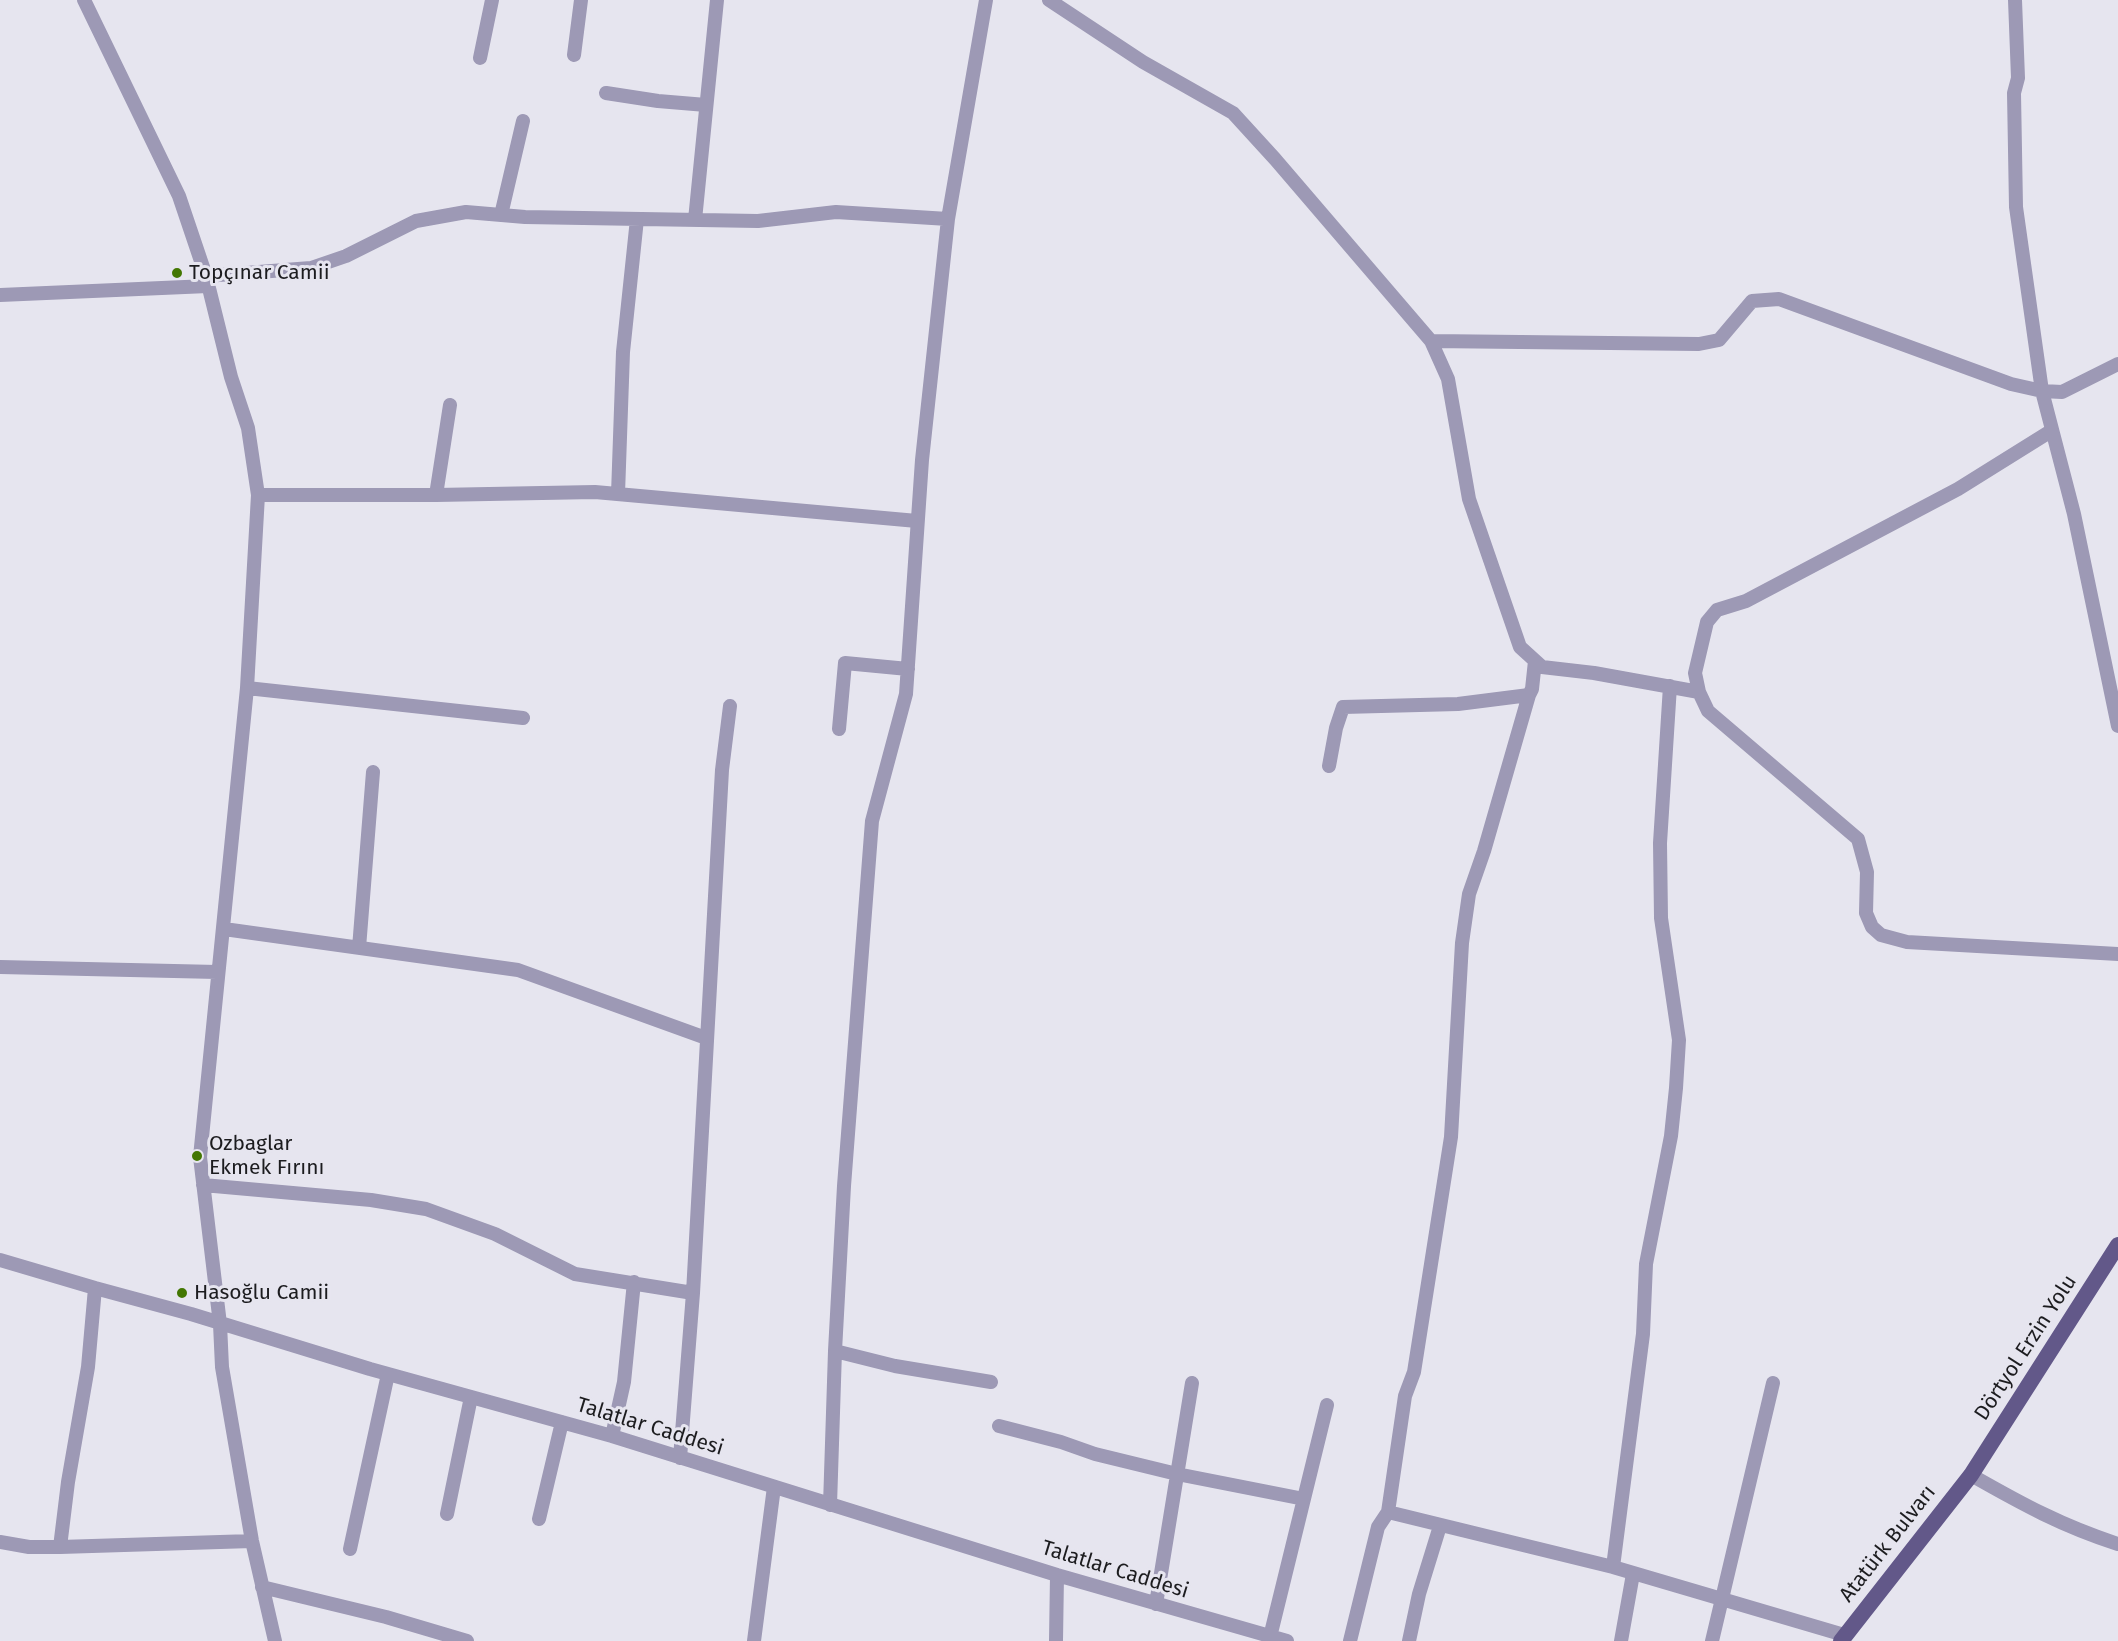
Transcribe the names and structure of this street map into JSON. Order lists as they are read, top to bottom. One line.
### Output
{"streets":{"main road":["Dörtyol Erzin Yolu","Atatürk Bulvarı"],"street":["Talatlar Caddesi"]},"crossings":[["Dörtyol Erzin Yolu","Atatürk Bulvarı"]],"places":["Topçınar Camii","Ozbaglar Ekmek Fırını","Hasoğlu Camii"]}
